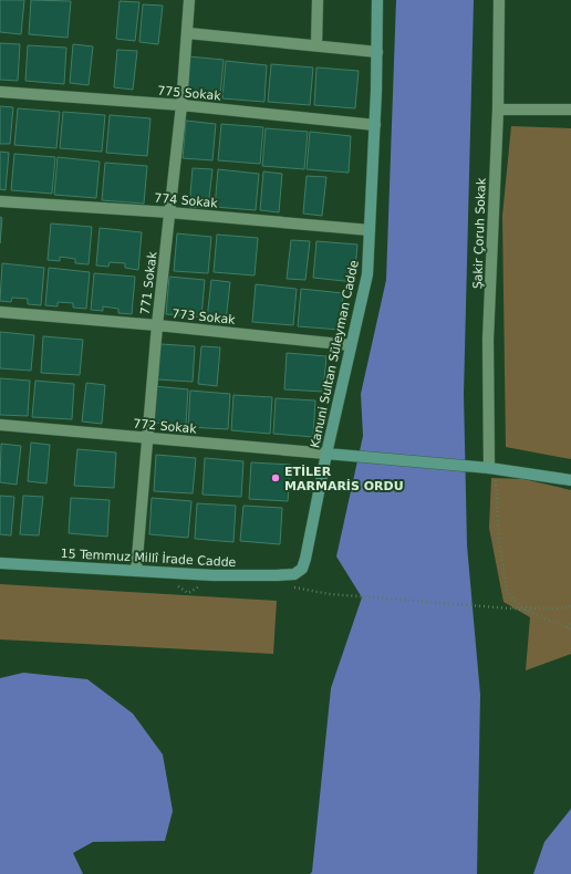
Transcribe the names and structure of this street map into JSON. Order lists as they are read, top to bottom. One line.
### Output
{"streets":{"street":["775 Sokak","774 Sokak","Şakir Çoruh Sokak","771 Sokak","773 Sokak","Kanuni Sultan Süleyman Cadde","772 Sokak","15 Temmuz Millî İrade Cadde"]},"crossings":[["775 Sokak","771 Sokak"],["775 Sokak","Kanuni Sultan Süleyman Cadde"],["774 Sokak","771 Sokak"],["774 Sokak","Kanuni Sultan Süleyman Cadde"],["771 Sokak","773 Sokak"],["771 Sokak","772 Sokak"],["771 Sokak","15 Temmuz Millî İrade Cadde"],["773 Sokak","Kanuni Sultan Süleyman Cadde"],["Kanuni Sultan Süleyman Cadde","772 Sokak"],["Kanuni Sultan Süleyman Cadde","15 Temmuz Millî İrade Cadde"]],"places":["ETİLER MARMARİS ORDU"]}
